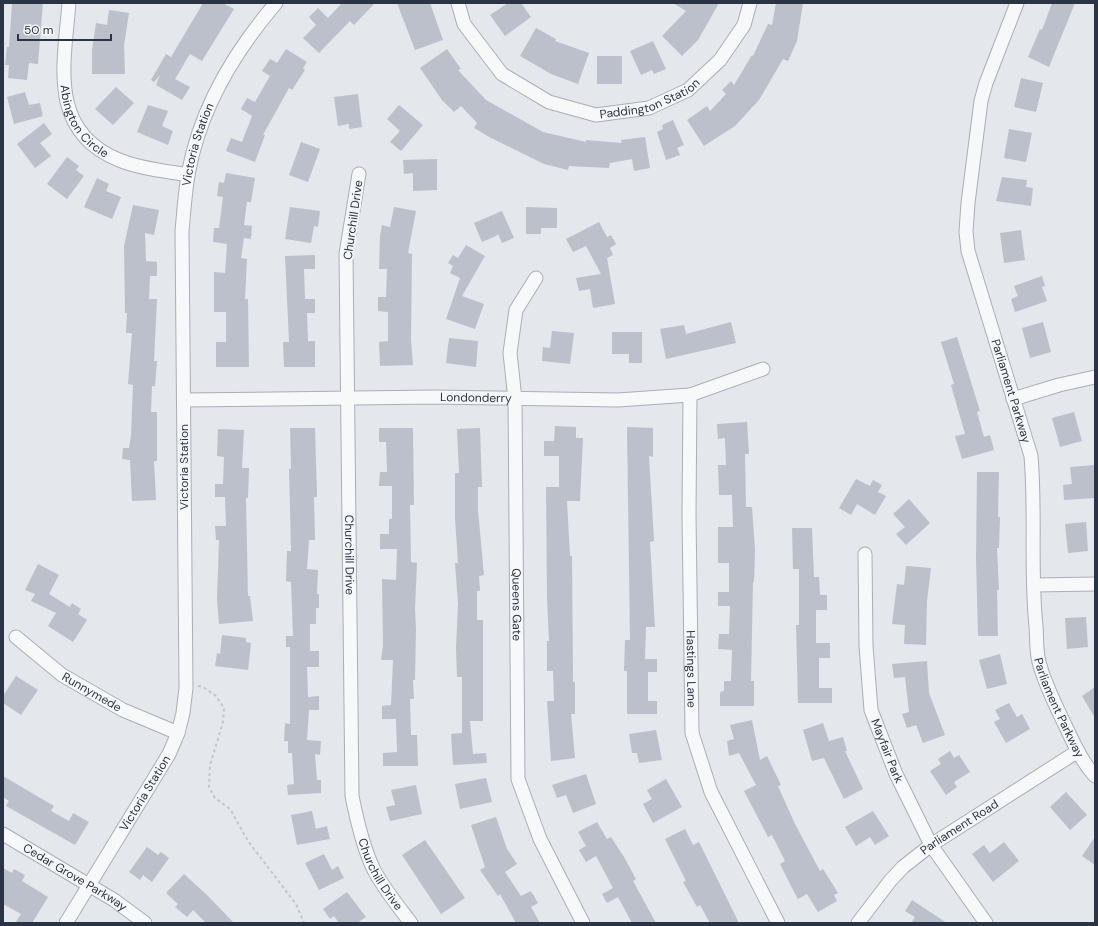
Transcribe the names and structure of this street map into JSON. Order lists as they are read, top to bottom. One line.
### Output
{"streets":{"street":["Paddington Station","Abington Circle","Victoria Station","Churchill Drive","Parliament Parkway","Londonderry","Queens Gate","Hastings Lane","Runnymede","Mayfair Park","Parliament Road","Cedar Grove Parkway"]},"crossings":[["Abington Circle","Victoria Station"],["Victoria Station","Londonderry"],["Victoria Station","Runnymede"],["Victoria Station","Cedar Grove Parkway"],["Churchill Drive","Londonderry"],["Parliament Parkway","Parliament Road"],["Londonderry","Queens Gate"],["Londonderry","Hastings Lane"],["Mayfair Park","Parliament Road"]],"scale_bar":"50 m"}
